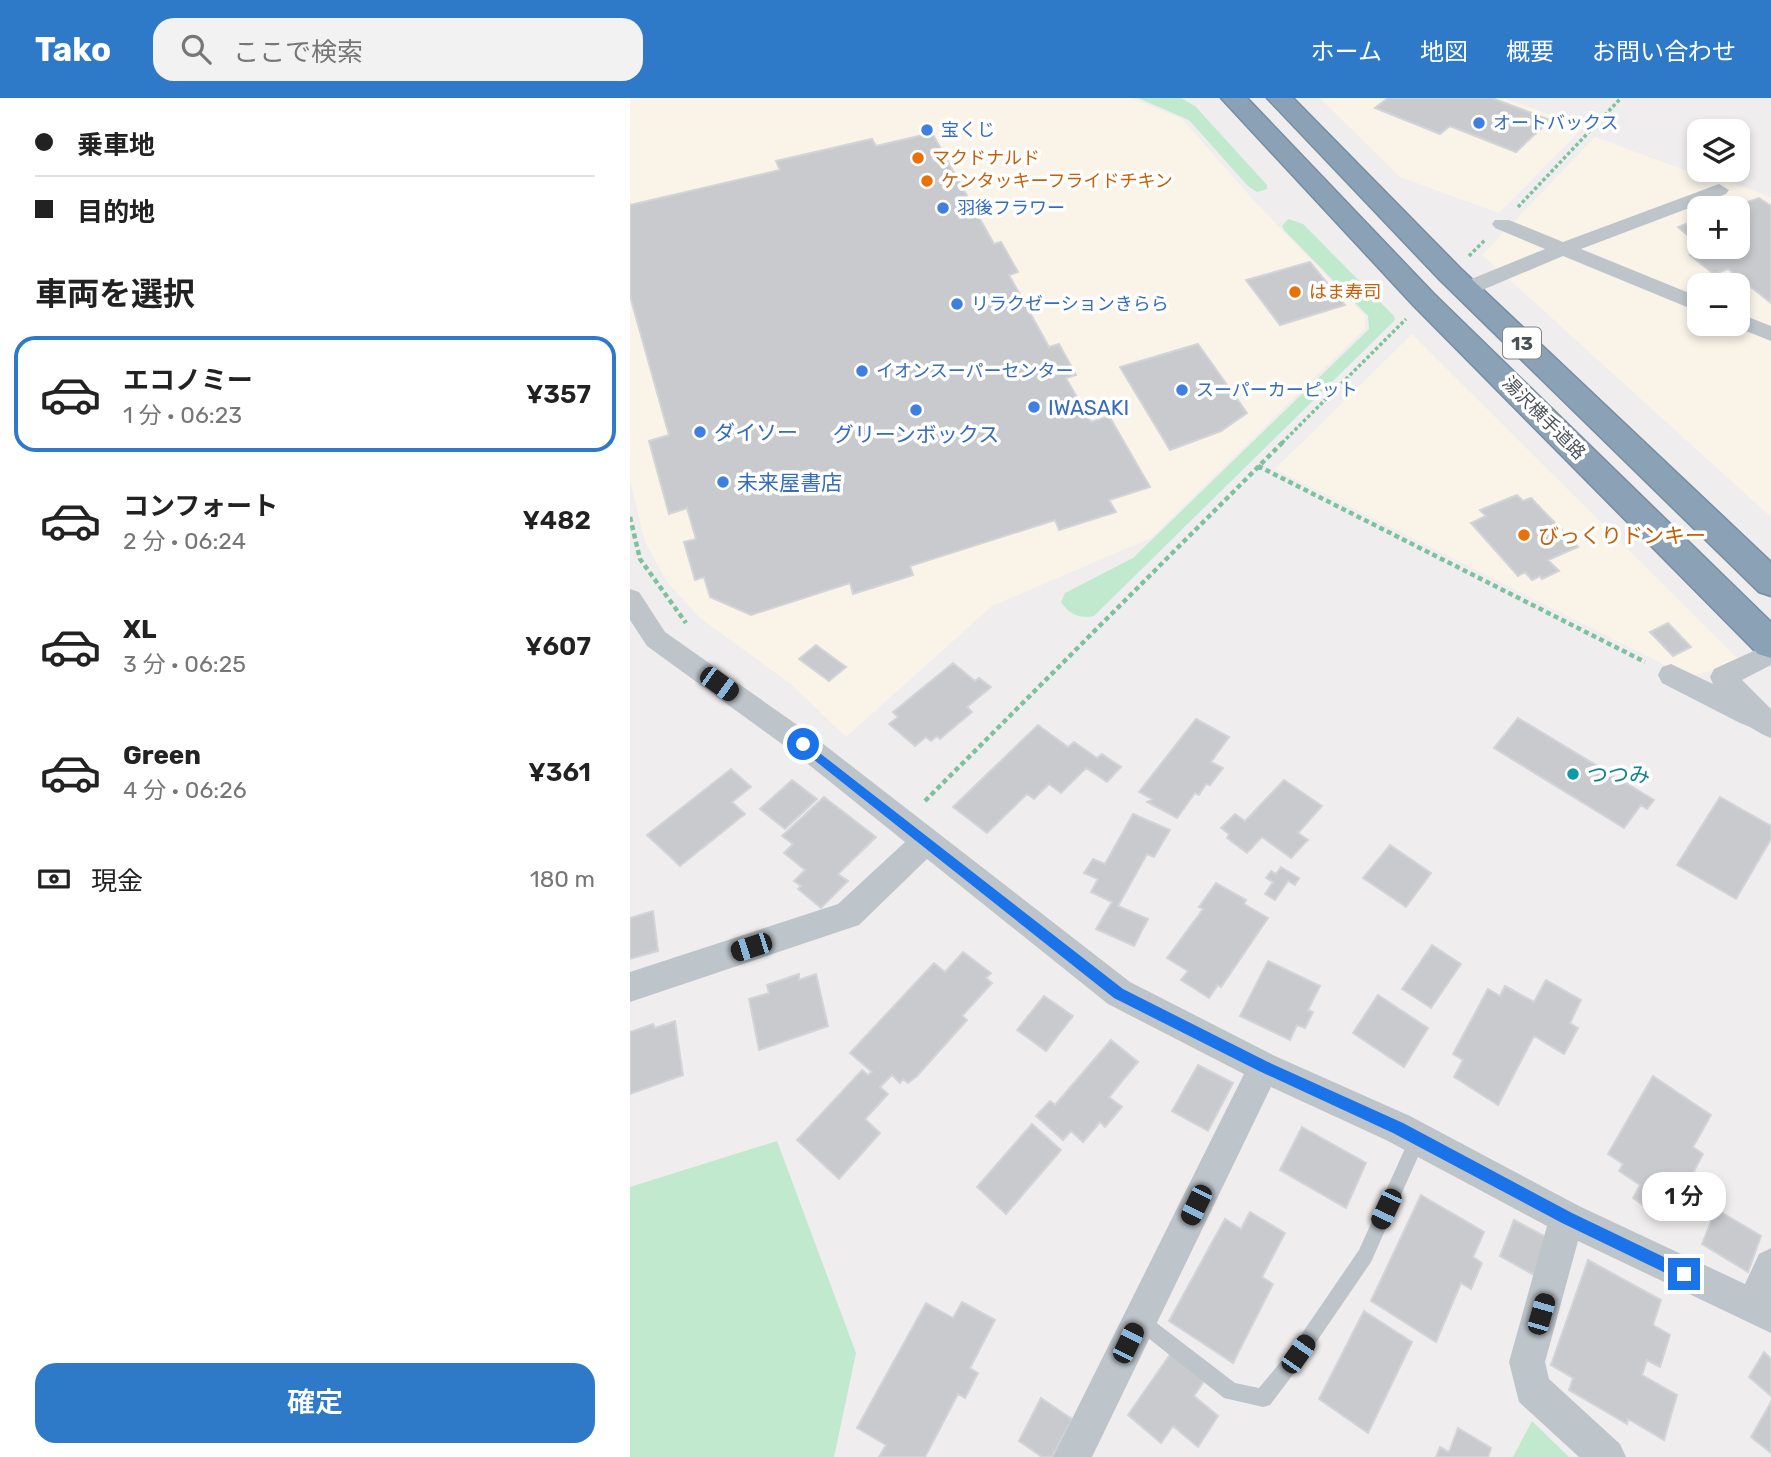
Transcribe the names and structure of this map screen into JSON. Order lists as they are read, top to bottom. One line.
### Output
{"streets":{"highway":["13","湯沢横手道路"]},"places":["オートバックス","宝くじ","マクドナルド","ケンタッキーフライドチキン","羽後フラワー","はま寿司","リラクゼーションきらら","イオンスーパーセンター","スーパーカーピット","IWASAKI","グリーンボックス","ダイソー","未来屋書店","びっくりドンキー","つつみ"],"page":{"header":"Tako","search":"ここで検索","nav":["ホーム","地図","概要","お問い合わせ"],"banner":["乗車地","目的地"],"map_buttons":["+","−"],"heading":"車両を選択","list":[{"name":"エコノミー","note":"1 分 · 06:23","value":"¥357"},{"name":"コンフォート","note":"2 分 · 06:24","value":"¥482"},{"name":"XL","note":"3 分 · 06:25","value":"¥607"},{"name":"Green","note":"4 分 · 06:26","value":"¥361"}],"pay":["現金","180 m"],"bubble":"1 分","buttons":"確定"}}
